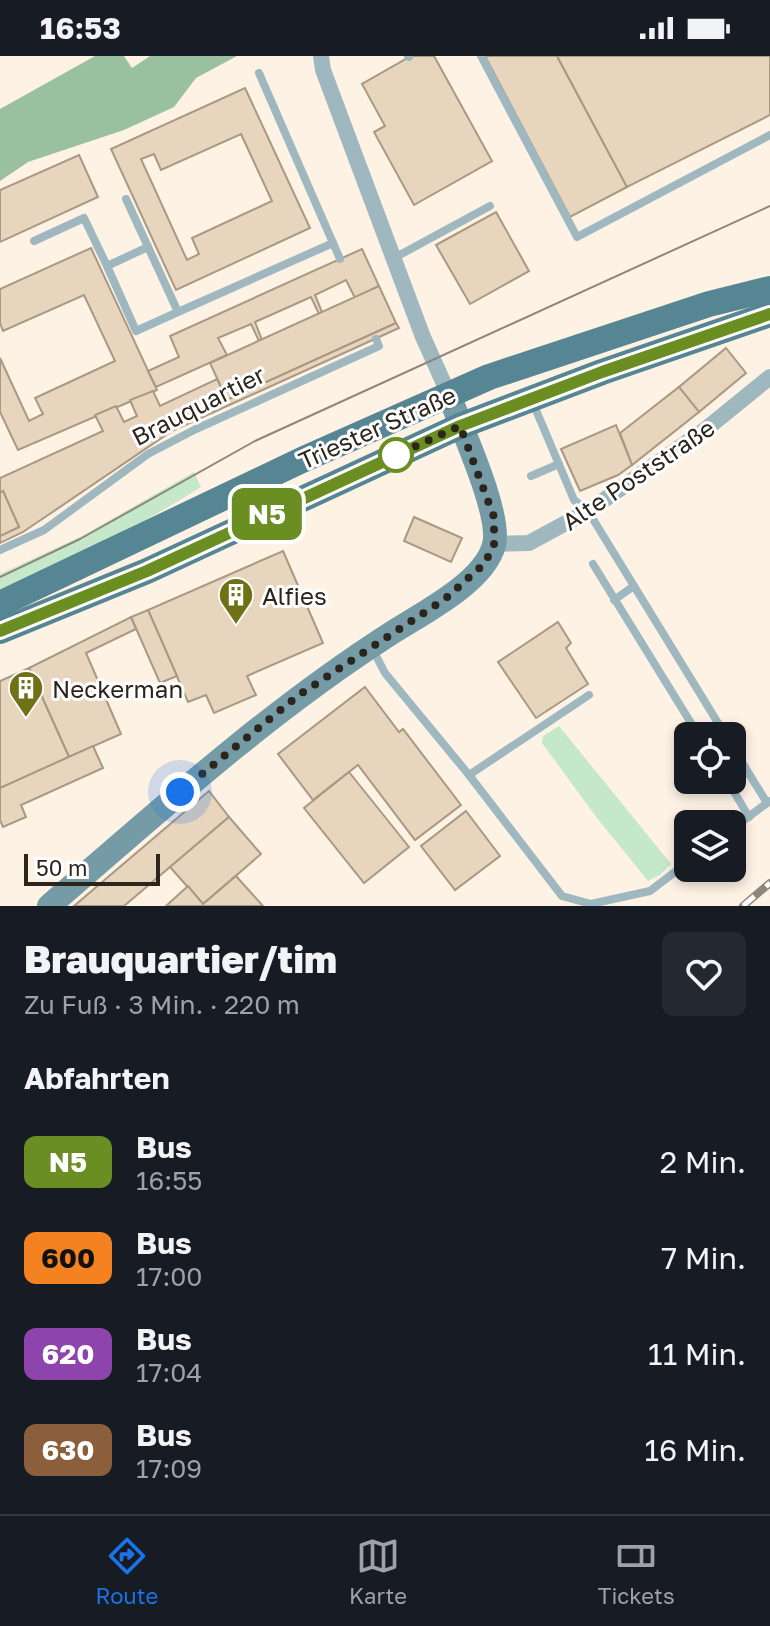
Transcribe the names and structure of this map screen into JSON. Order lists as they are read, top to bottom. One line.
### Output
{"streets":{"main road":["Triester Straße"],"street":["Alte Poststraße"],"lane":["Brauquartier"]},"places":{"building":["Alfies","Neckerman"]},"lines":["bus line N5"],"scale_bar":"50 m","page":{"status":"16:53","on_map":"N5","scale":"50 m","heading":[["Brauquartier/tim","Zu Fuß · 3 Min. · 220 m"],"Abfahrten"],"list":[{"mark":"N5","name":"Bus","note":"16:55","value":"2 Min."},{"mark":"600","name":"Bus","note":"17:00","value":"7 Min."},{"mark":"620","name":"Bus","note":"17:04","value":"11 Min."},{"mark":"630","name":"Bus","note":"17:09","value":"16 Min."}],"tabs":["Route","Karte","Tickets"]}}
